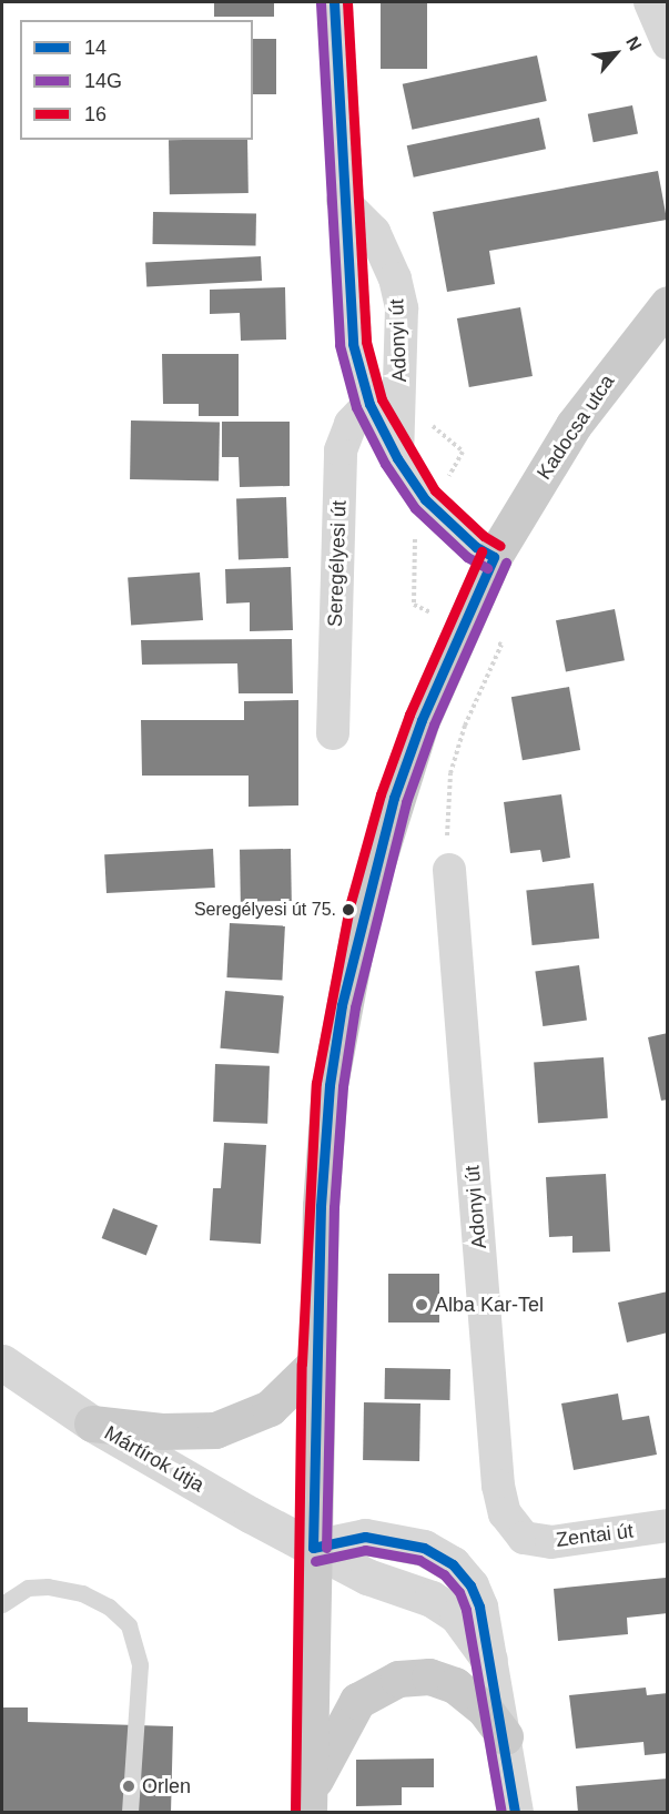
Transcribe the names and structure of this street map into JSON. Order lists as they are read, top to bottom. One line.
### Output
{"streets":{"main road":["Kadocsa utca"],"street":["Adonyi út","Seregélyesi út","Mártírok útja","Zentai út"]},"crossings":[["Adonyi út","Zentai út"]],"places":["Seregélyesi út 75.","Alba Kar-Tel","Orlen"],"lines":["transit line 14","transit line 16","transit line 14G"],"legend":["14","14G","16"],"north":"top right"}
